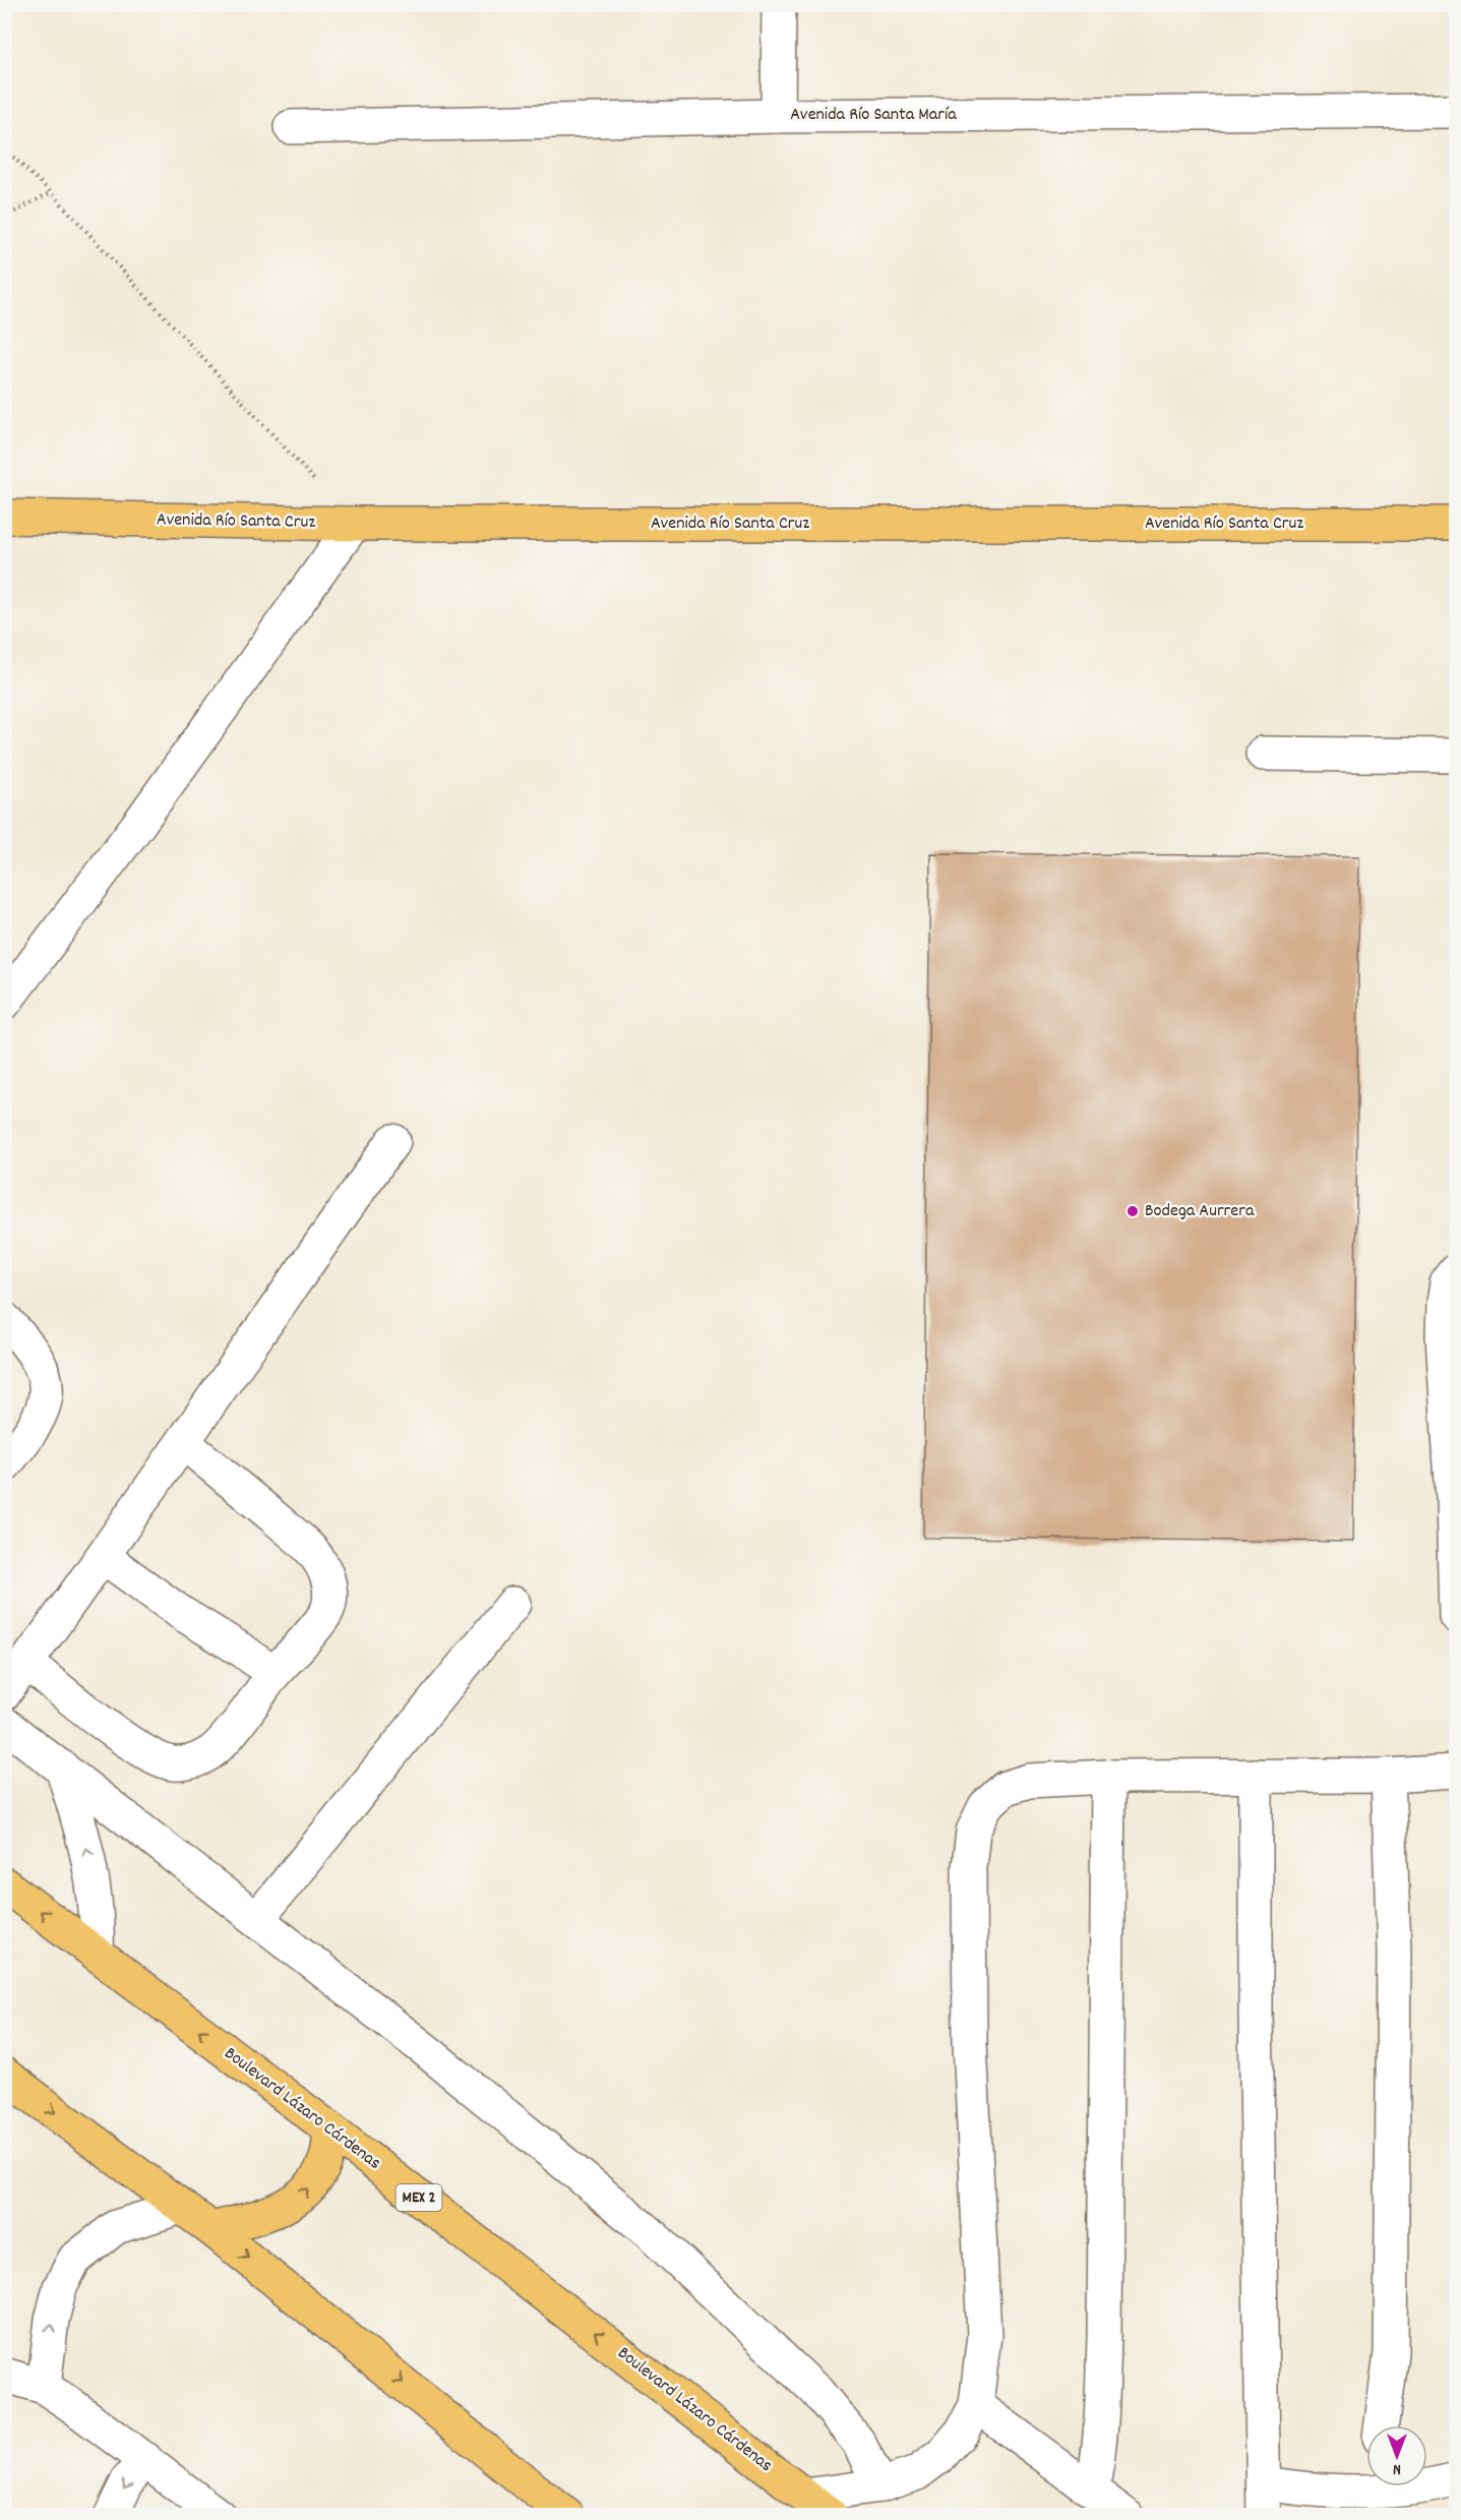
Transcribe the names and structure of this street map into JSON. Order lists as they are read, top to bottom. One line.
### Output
{"streets":{"main road":["Avenida Río Santa Cruz","Boulevard Lázaro Cárdenas","MEX 2"],"street":["Avenida Río Santa María"]},"places":["Bodega Aurrera"],"north":"bottom"}
